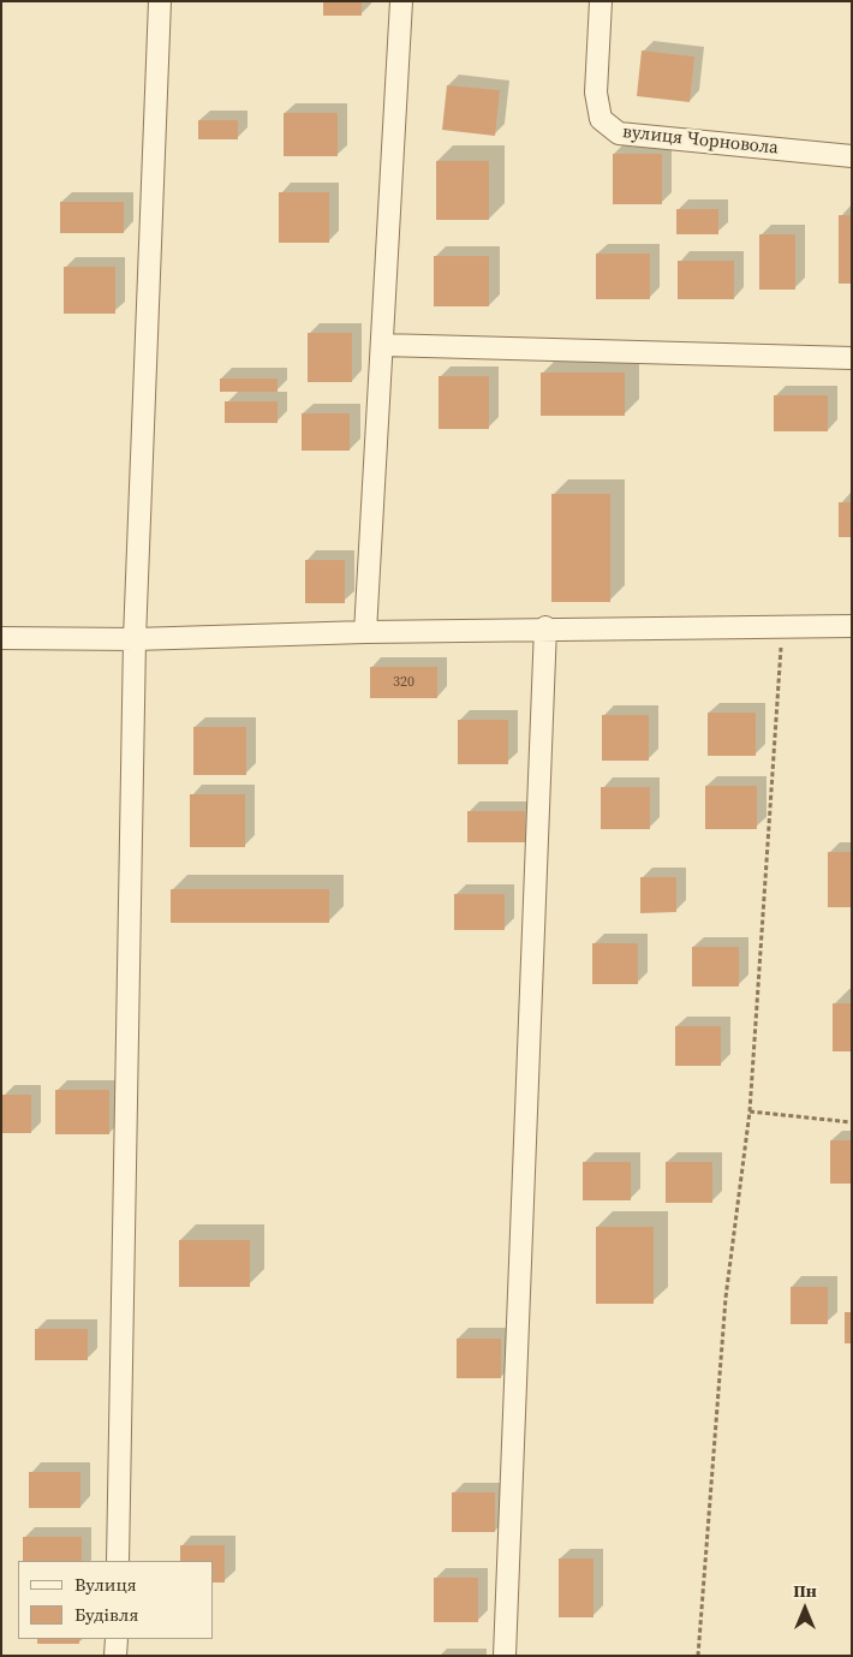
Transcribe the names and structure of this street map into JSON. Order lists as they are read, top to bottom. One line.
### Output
{"streets":{"street":["вулиця Чорновола"]},"house_numbers":["320"],"legend":["Вулиця","Будівля"],"north":"top"}
